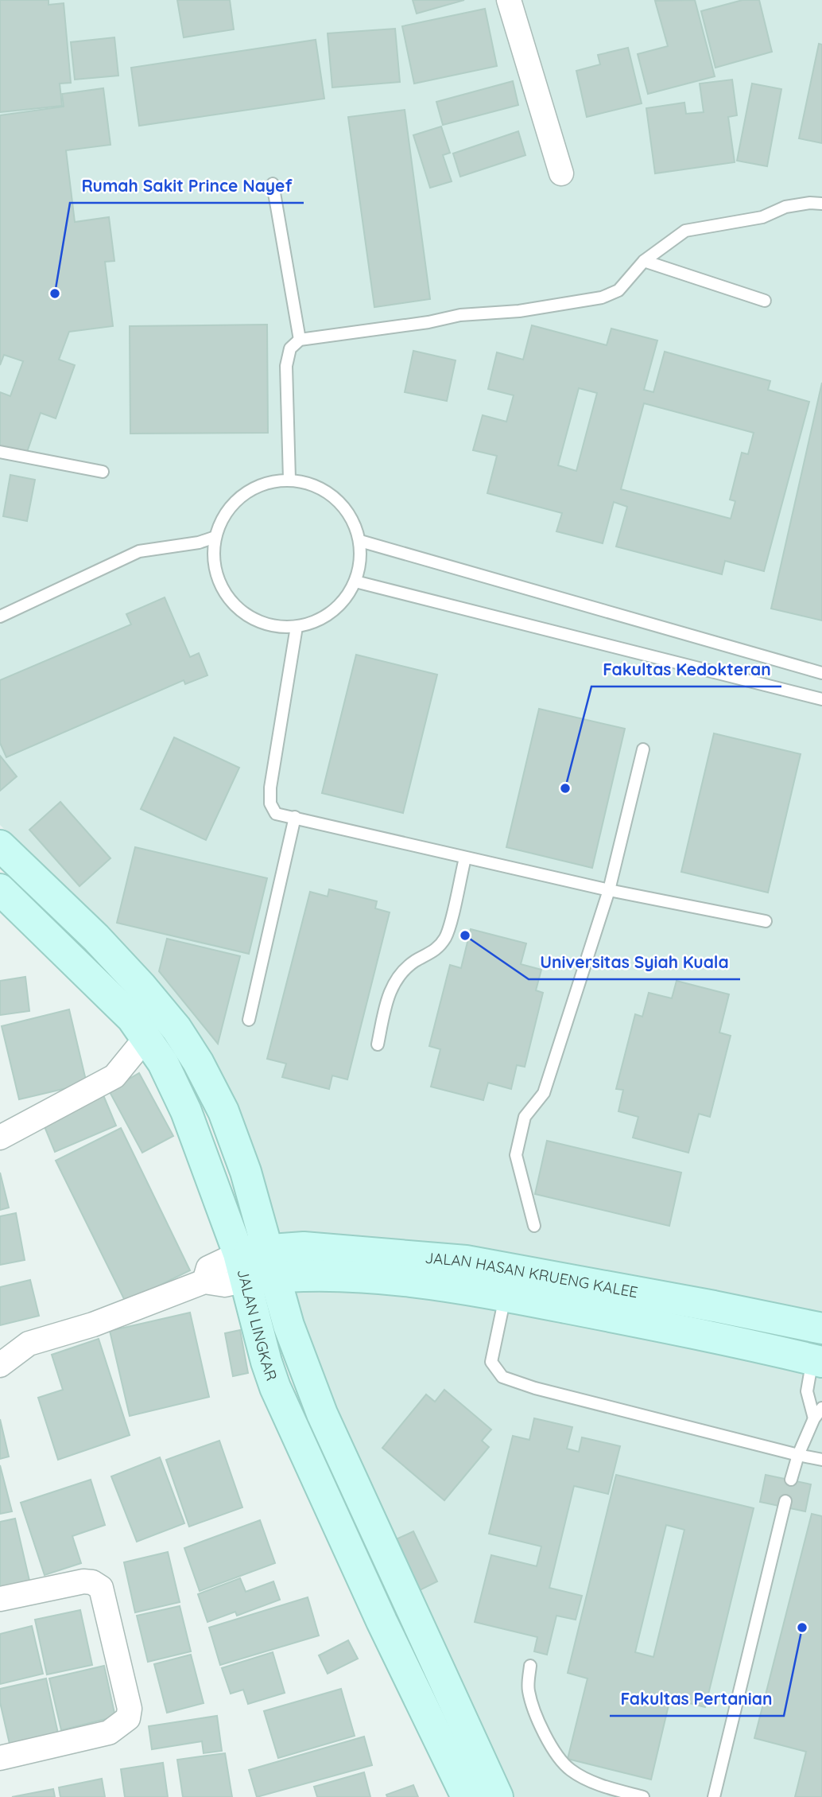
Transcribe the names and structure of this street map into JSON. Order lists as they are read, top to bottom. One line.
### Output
{"streets":{"street":["JALAN HASAN KRUENG KALEE","JALAN LINGKAR"]},"crossings":[["JALAN HASAN KRUENG KALEE","JALAN LINGKAR"]],"places":["Rumah Sakit Prince Nayef","Fakultas Kedokteran","Universitas Syiah Kuala","Fakultas Pertanian"]}
